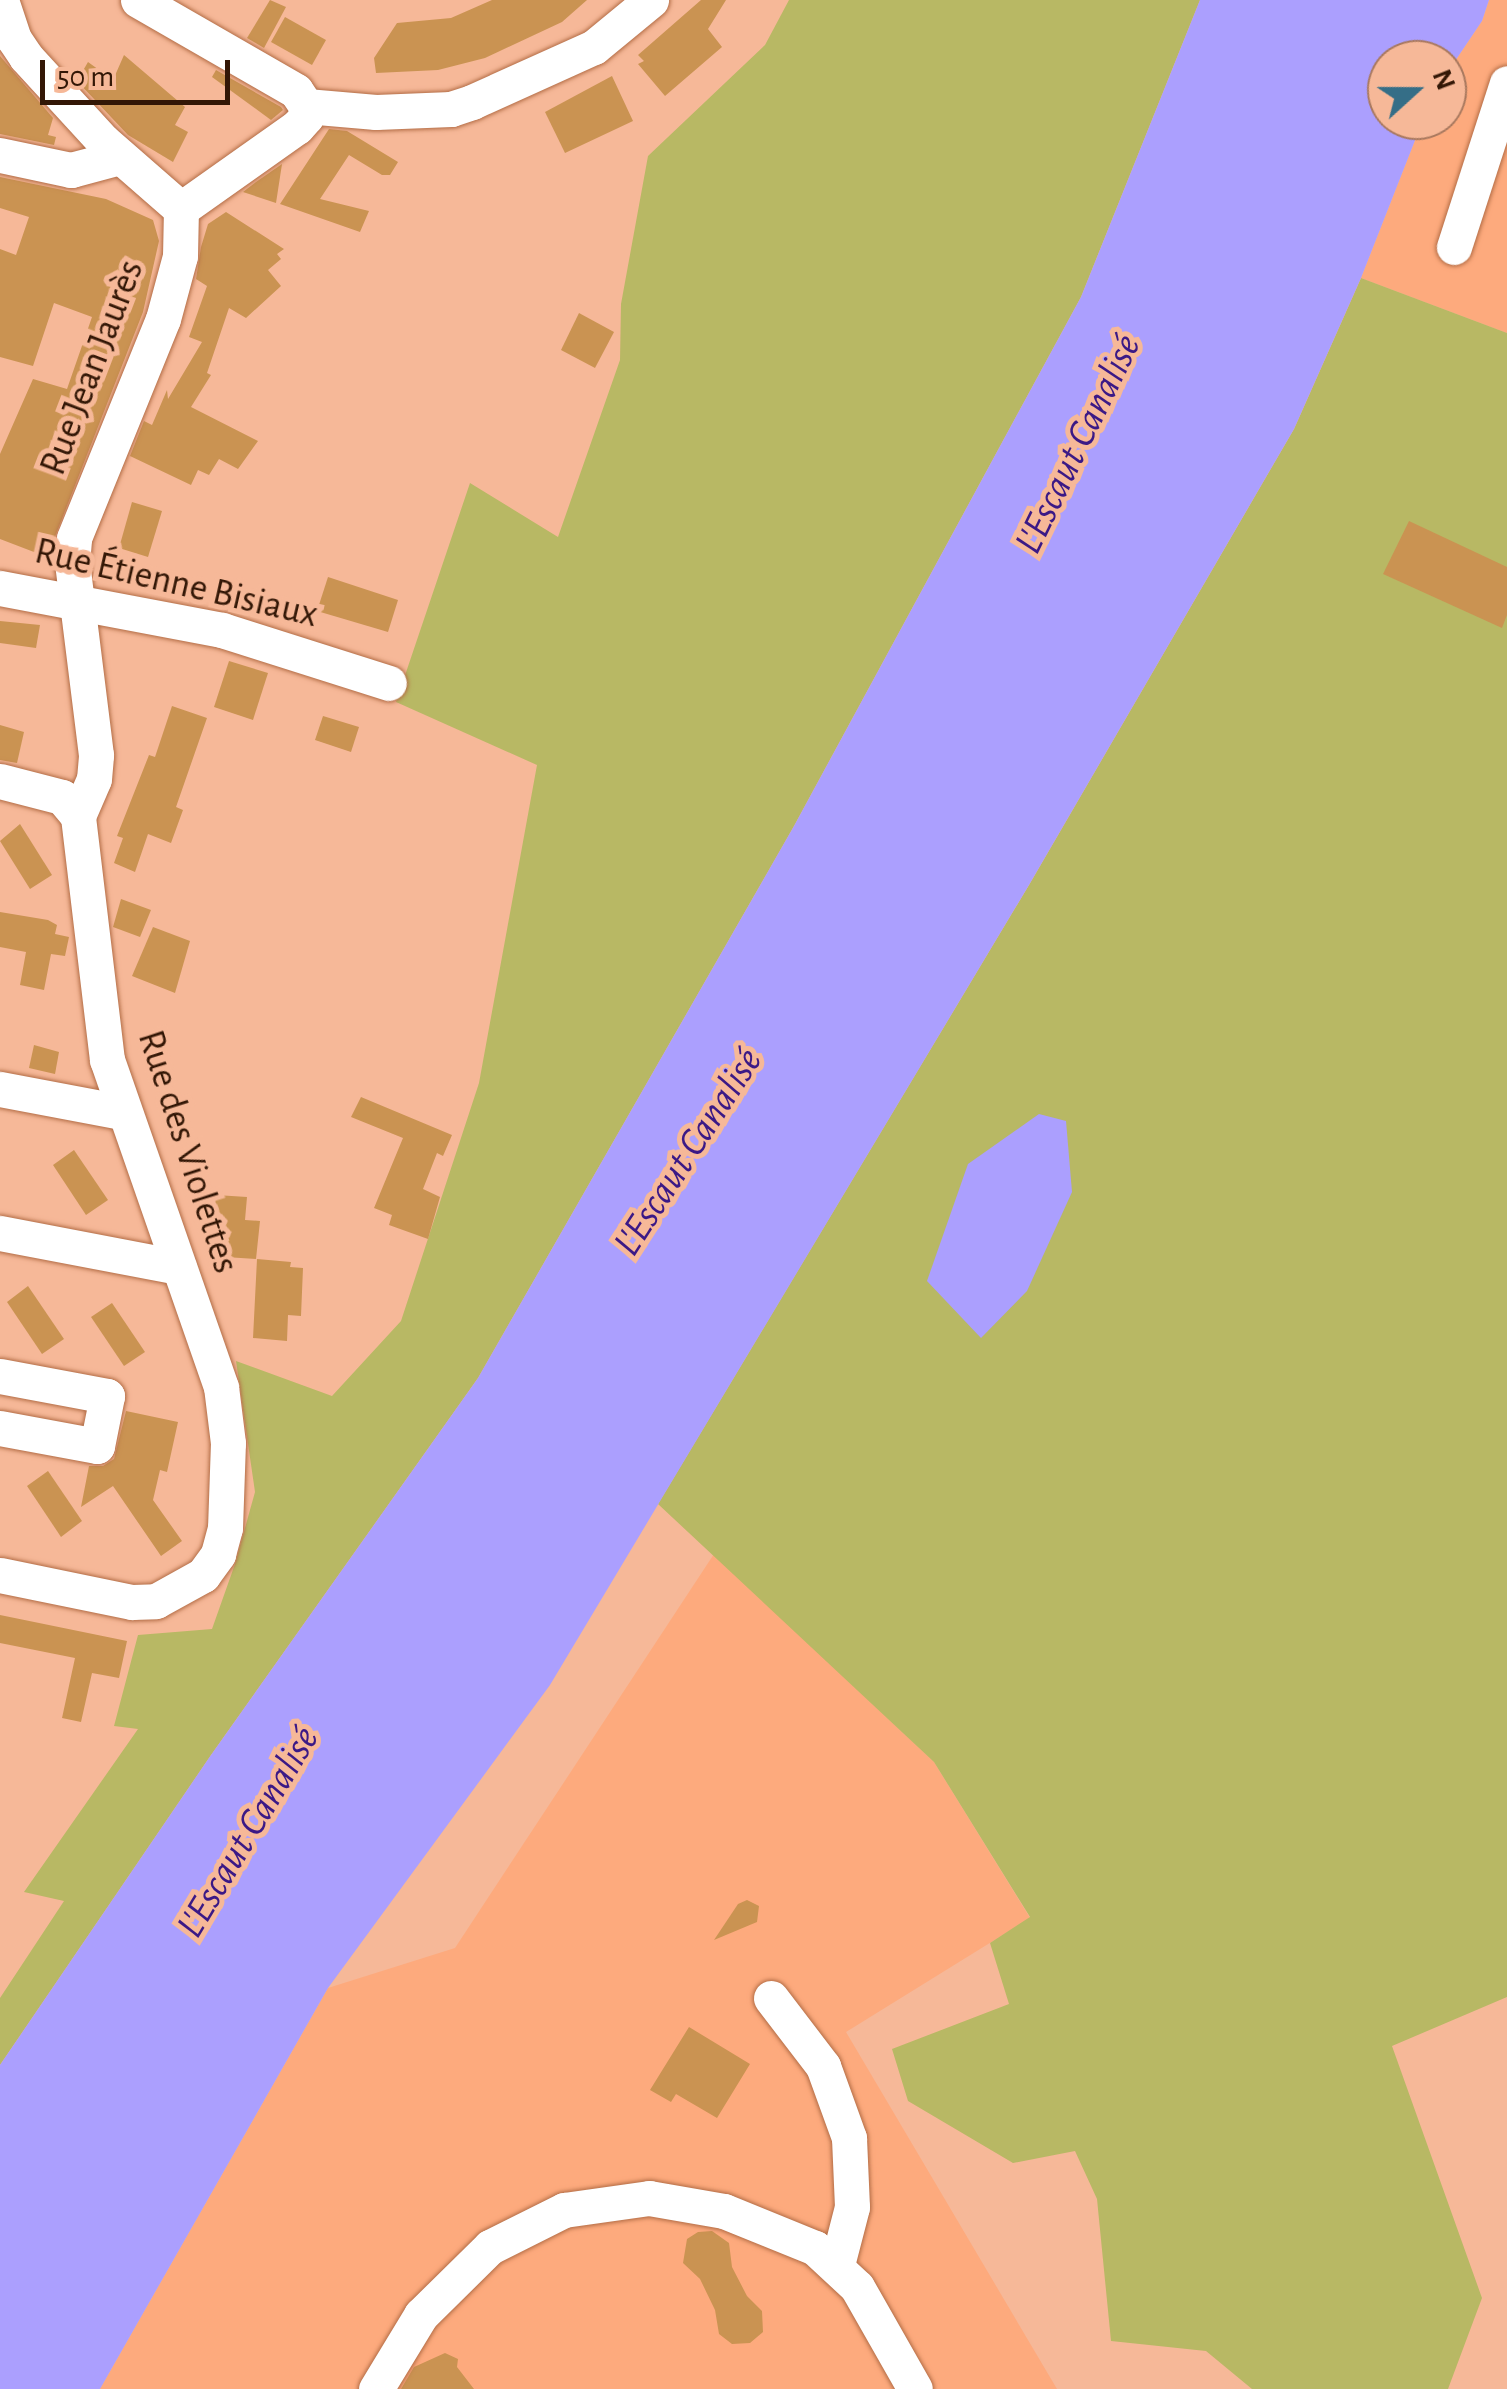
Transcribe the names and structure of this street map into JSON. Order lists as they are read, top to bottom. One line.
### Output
{"streets":{"street":["Rue Jean Jaurès","Rue Étienne Bisiaux","Rue des Violettes"]},"crossings":[["Rue Jean Jaurès","Rue Étienne Bisiaux"],["Rue Jean Jaurès","Rue des Violettes"],["Rue Étienne Bisiaux","Rue des Violettes"]],"water":["L'Escaut Canalisé"],"scale_bar":"50 m","north":"right"}
